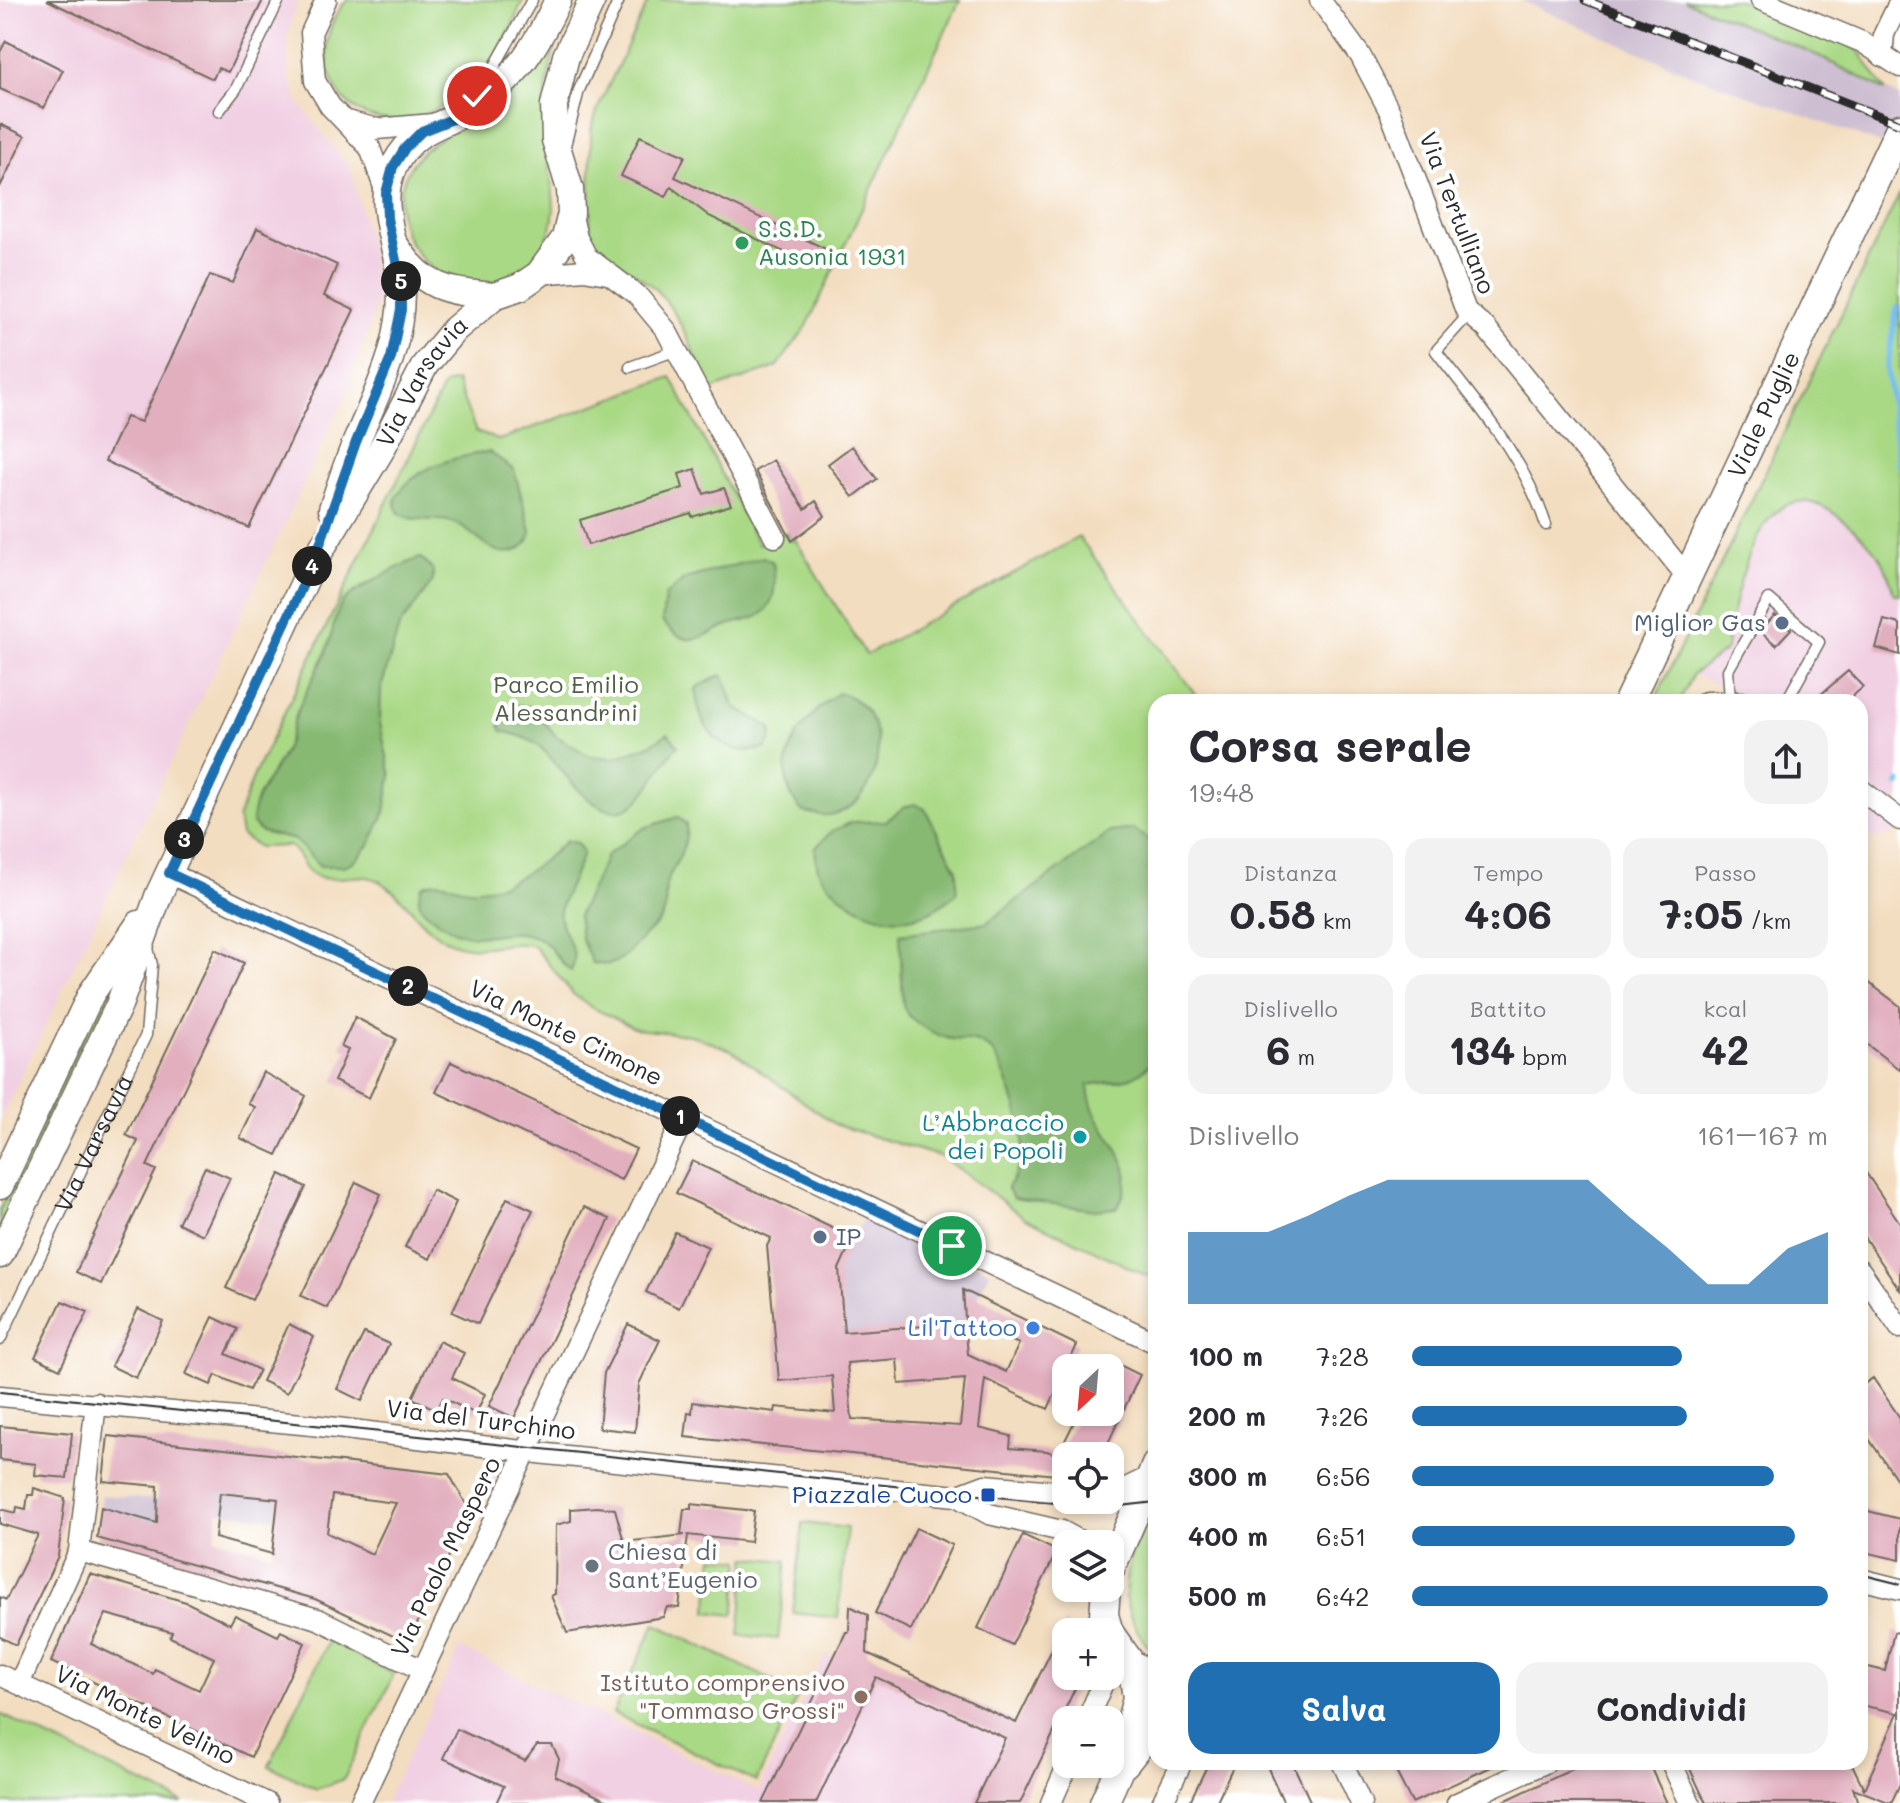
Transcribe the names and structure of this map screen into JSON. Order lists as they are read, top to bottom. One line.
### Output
{"streets":{"main road":["Viale Puglie"],"street":["Via Tertulliano","Via Varsavia","Via Monte Cimone","Via del Turchino","Via Paolo Maspero","Via Monte Velino"]},"crossings":[["Via Tertulliano","Viale Puglie"],["Via Varsavia","Via Monte Cimone"],["Via Monte Cimone","Via Paolo Maspero"],["Via del Turchino","Via Paolo Maspero"]],"parks":["Parco Emilio Alessandrini"],"places":{"other":["S.S.D. Ausonia 1931","Miglior Gas","L’Abbraccio dei Popoli","IP","Lil'Tattoo","Chiesa di Sant’Eugenio","Istituto comprensivo \"Tommaso Grossi\""],"transit":["Piazzale Cuoco"]},"north":"bottom left","page":{"pins":["5","4","3","2","1"],"heading":["Corsa serale","19:48"],"stats":[["Distanza","0.58 km"],["Tempo","4:06"],["Passo","7:05 /km"],["Dislivello","6 m"],["Battito","134 bpm"],["kcal","42"]],"chart":["Dislivello","161–167 m"],"list":[{"name":"100 m","note":"7:28"},{"name":"200 m","note":"7:26"},{"name":"300 m","note":"6:56"},{"name":"400 m","note":"6:51"},{"name":"500 m","note":"6:42"}],"map_buttons":["+","−"],"buttons":["Salva","Condividi"]}}
